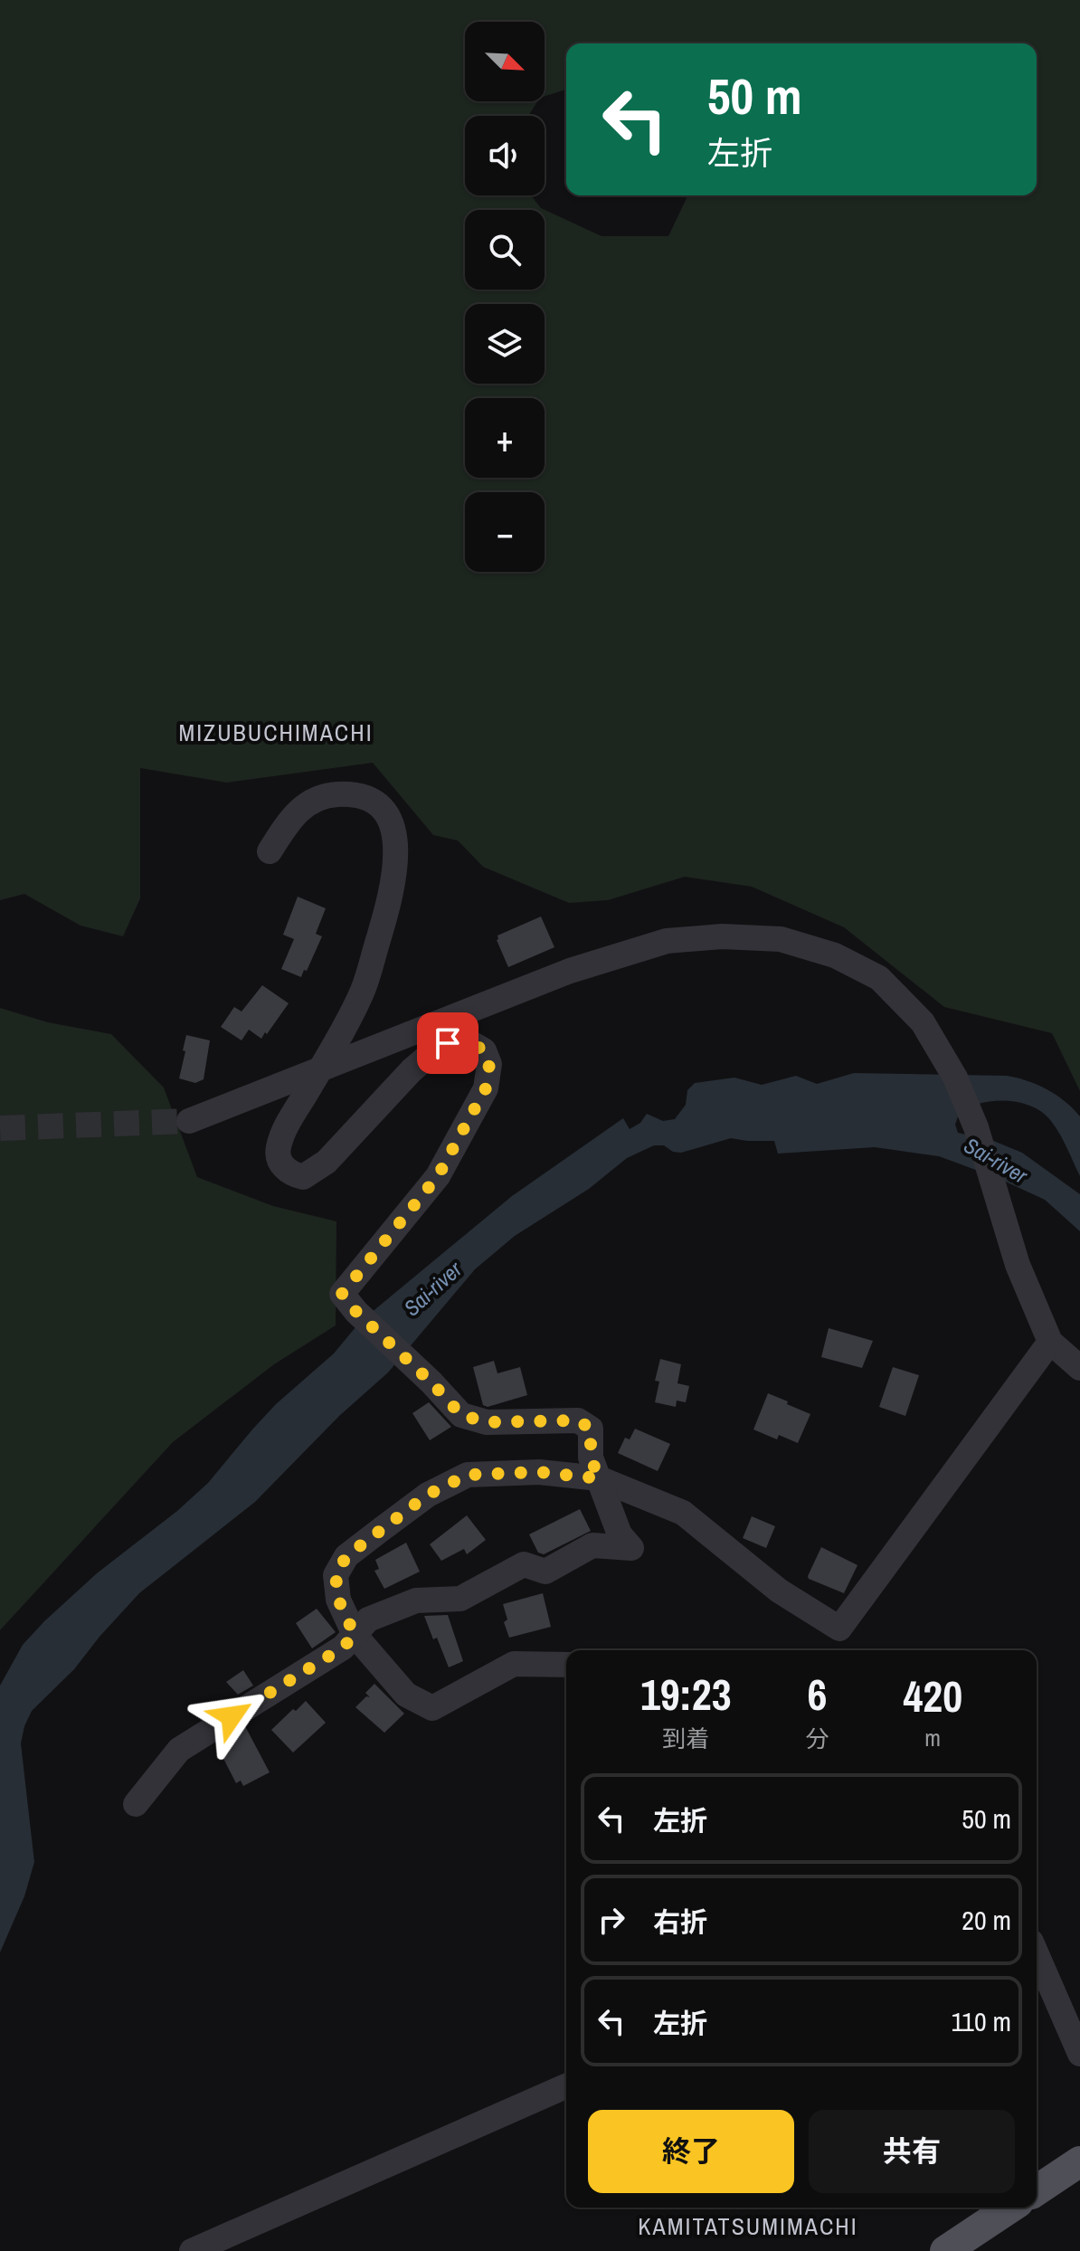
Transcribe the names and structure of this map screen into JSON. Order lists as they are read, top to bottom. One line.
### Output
{"districts":["MIZUBUCHIMACHI","KAMITATSUMIMACHI"],"water":["Sai-river"],"north":"bottom right","page":{"map_buttons":["+","−"],"turn":["50 m","左折"],"eta":["19:23","到着","6","分","420","m"],"list":[{"name":"左折","value":"50 m"},{"name":"右折","value":"20 m"},{"name":"左折","value":"110 m"}],"buttons":["終了","共有"]}}
